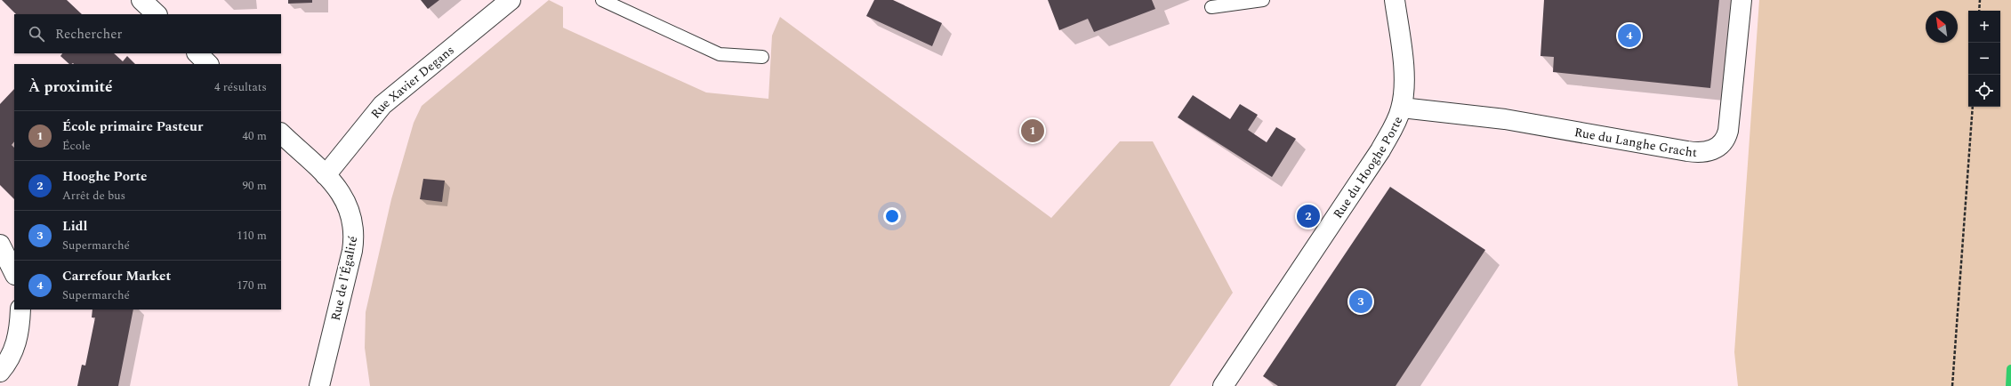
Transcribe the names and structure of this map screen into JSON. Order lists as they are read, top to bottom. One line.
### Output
{"streets":{"street":["Rue Xavier Degans","Rue du Langhe Gracht","Rue du Hooghe Porte","Rue de l'Égalité"]},"crossings":[["Rue Xavier Degans","Rue de l'Égalité"],["Rue du Langhe Gracht","Rue du Hooghe Porte"]],"north":"top left","page":{"map_buttons":["+","−"],"search":"Rechercher","pins":["4","1","2","3"],"heading":["À proximité","4 résultats"],"list":[{"mark":"1","name":"École primaire Pasteur","note":"École","value":"40 m"},{"mark":"2","name":"Hooghe Porte","note":"Arrêt de bus","value":"90 m"},{"mark":"3","name":"Lidl","note":"Supermarché","value":"110 m"},{"mark":"4","name":"Carrefour Market","note":"Supermarché","value":"170 m"}]}}
